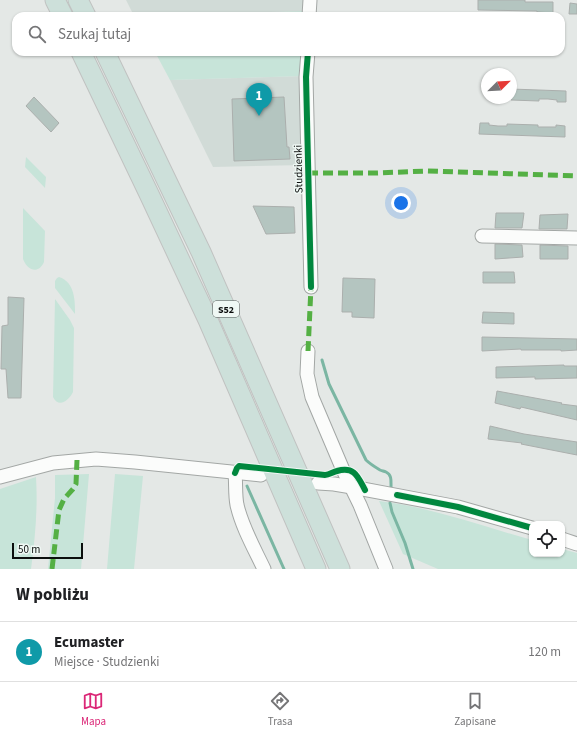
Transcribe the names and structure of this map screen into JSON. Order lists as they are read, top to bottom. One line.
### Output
{"streets":{"highway":["S52"],"street":["Studzienki"]},"scale_bar":"50 m","north":"top right","page":{"search":"Szukaj tutaj","pins":"1","scale":"50 m","heading":"W pobliżu","list":[{"mark":"1","name":"Ecumaster","note":"Miejsce · Studzienki","value":"120 m"}],"nav":["Mapa","Trasa","Zapisane"]}}
